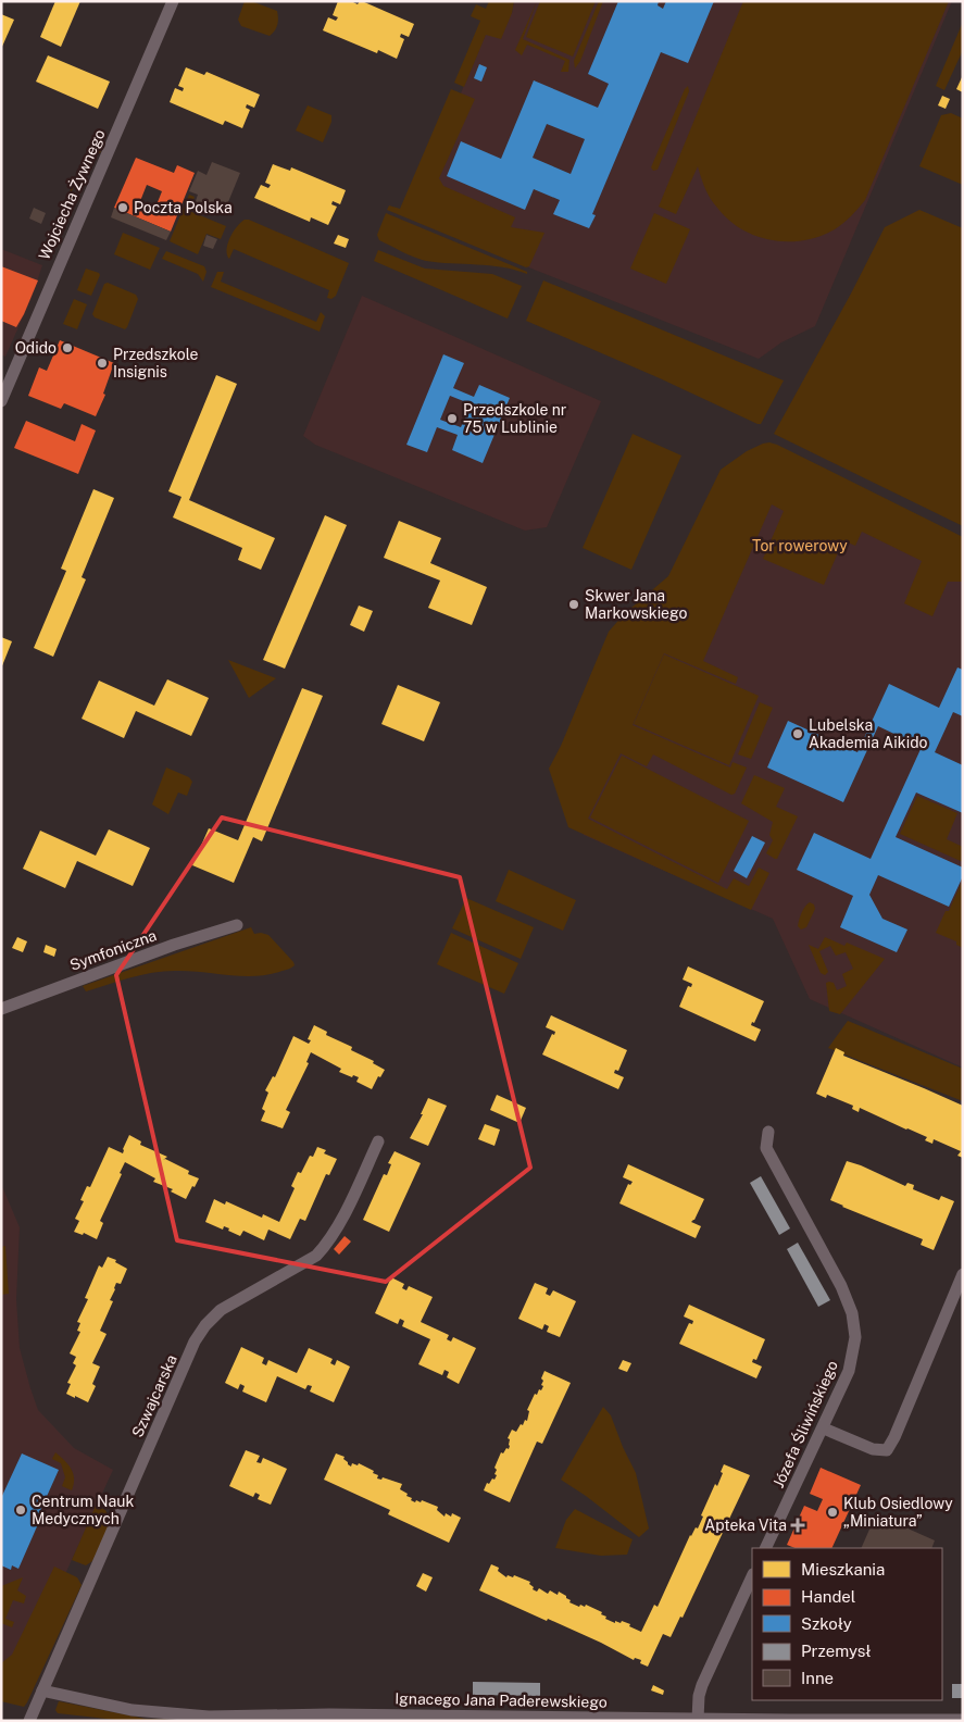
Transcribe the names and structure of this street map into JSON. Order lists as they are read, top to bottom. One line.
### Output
{"streets":{"street":["Wojciecha Żywnego","Symfoniczna","Szwajcarska","Józefa Śliwińskiego","Ignacego Jana Paderewskiego"]},"crossings":[["Szwajcarska","Ignacego Jana Paderewskiego"]],"parks":["Tor rowerowy"],"places":{"other":["Poczta Polska","Odido","Przedszkole Insignis","Przedszkole nr 75 w Lublinie","Skwer Jana Markowskiego","Lubelska Akademia Aikido","Centrum Nauk Medycznych","Klub Osiedlowy „Miniatura”"],"health":["Apteka Vita"]},"legend":["Mieszkania","Handel","Szkoły","Przemysł","Inne"]}
